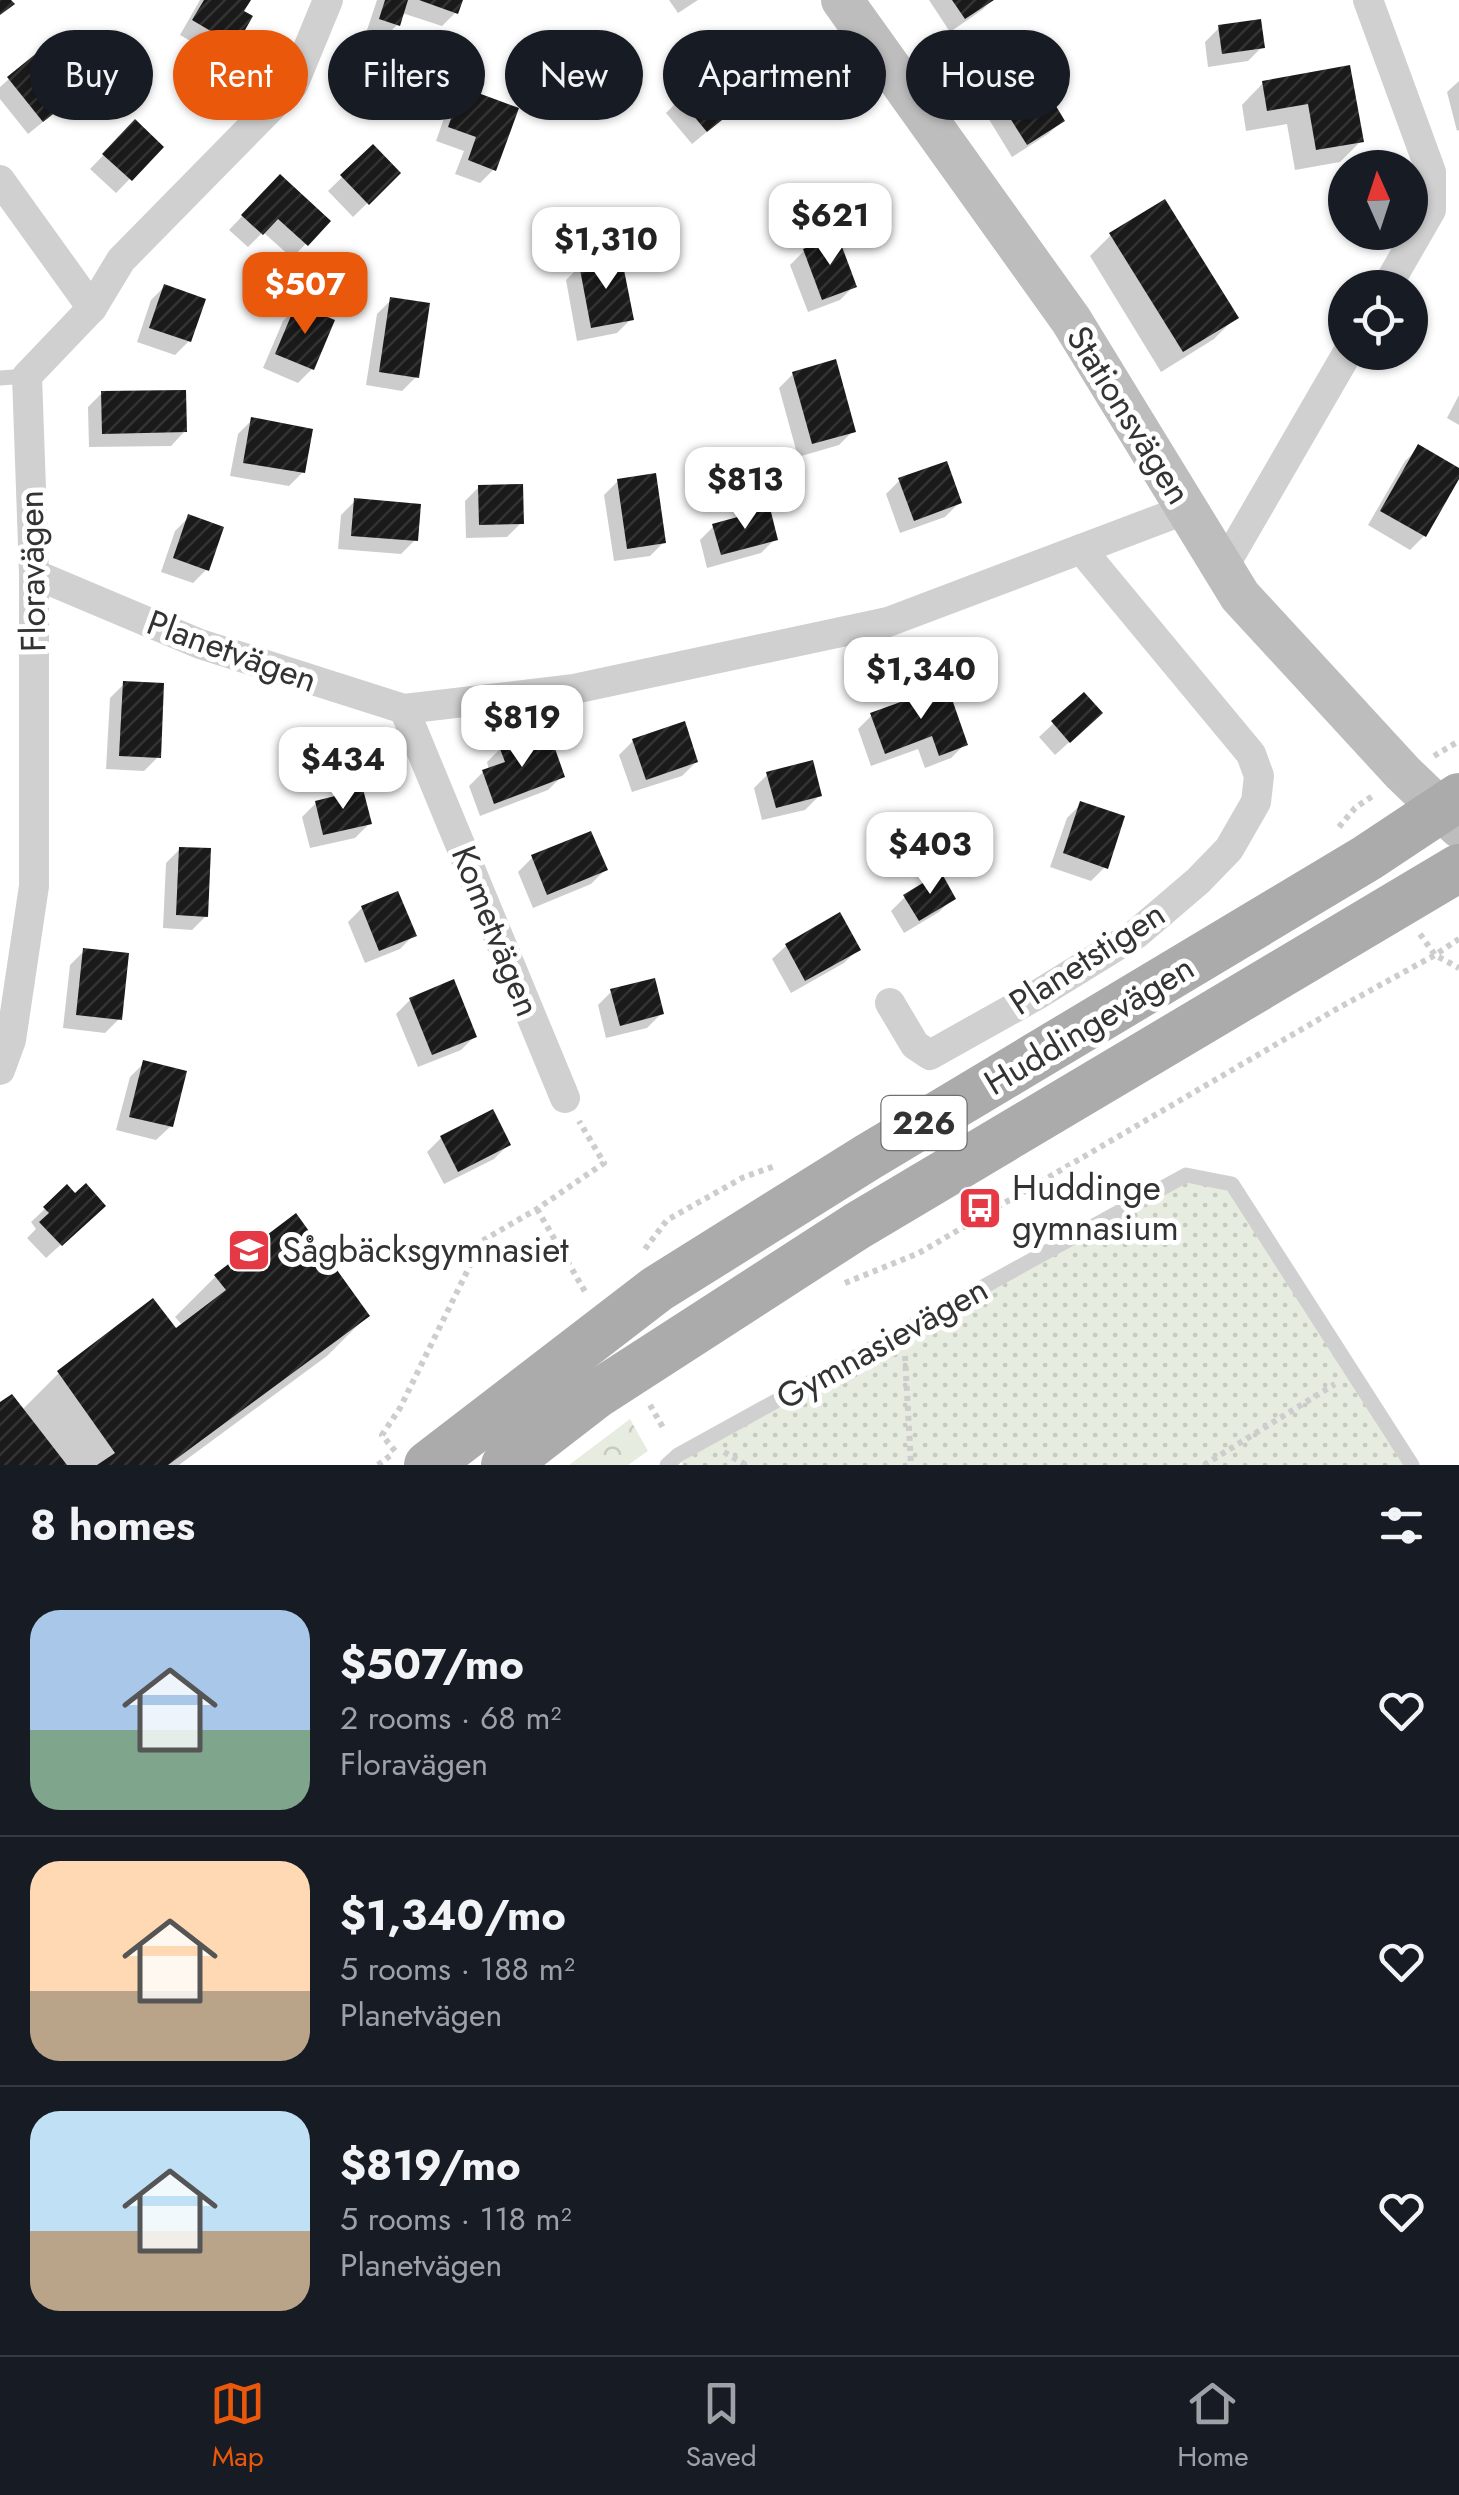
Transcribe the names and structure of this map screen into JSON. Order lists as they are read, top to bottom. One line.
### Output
{"streets":{"main road":["Huddingevägen","226"],"street":["Stationsvägen","Floravägen","Planetvägen","Kometvägen","Planetstigen"],"lane":["Gymnasievägen"]},"crossings":[["Stationsvägen","Planetvägen"],["Stationsvägen","Huddingevägen"],["Floravägen","Planetvägen"],["Planetvägen","Kometvägen"],["Planetvägen","Planetstigen"]],"places":{"bus stop":["Huddinge gymnasium"],"school or university":["Sågbäcksgymnasiet"]},"north":"top","page":{"chip":["Buy","Rent","Filters","New","Apartment","House"],"price":["$621","$1,310","$507","$813","$1,340","$819","$434","$403"],"heading":"8 homes","list":[{"name":"$507/mo","note":"2 rooms · 68 m² · Floravägen"},{"name":"$1,340/mo","note":"5 rooms · 188 m² · Planetvägen"},{"name":"$819/mo","note":"5 rooms · 118 m² · Planetvägen"}],"tabs":["Map","Saved","Home"]}}
